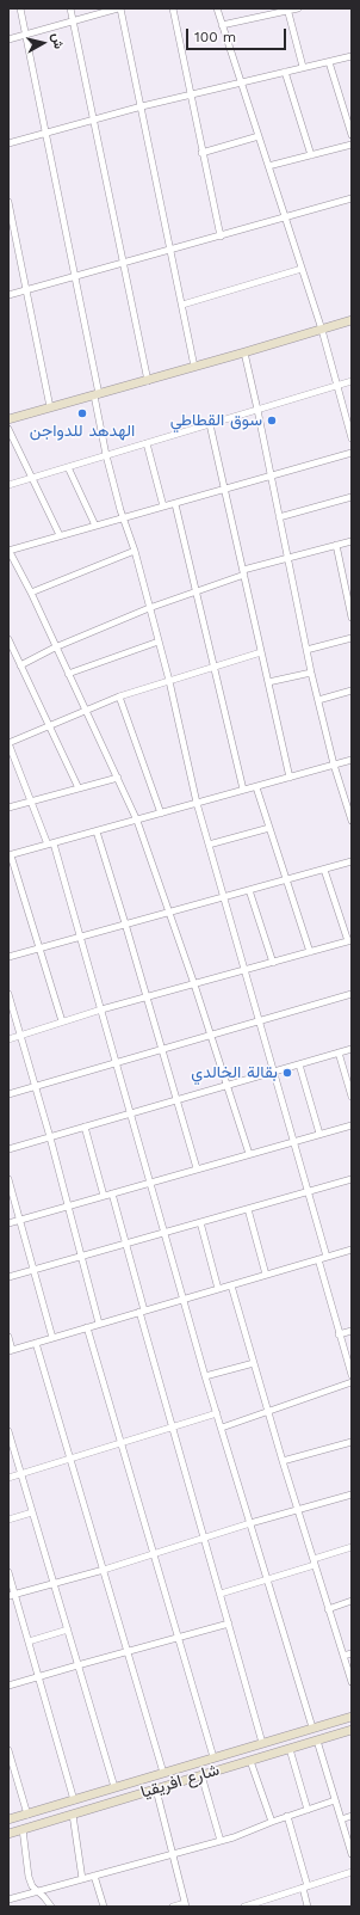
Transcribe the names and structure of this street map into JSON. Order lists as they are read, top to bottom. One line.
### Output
{"streets":{"street":["شارع افريقيا"]},"places":["الهدهد للدواجن","سوق القطاطي","بقالة الخالدي"],"scale_bar":"100 m","north":"right"}
